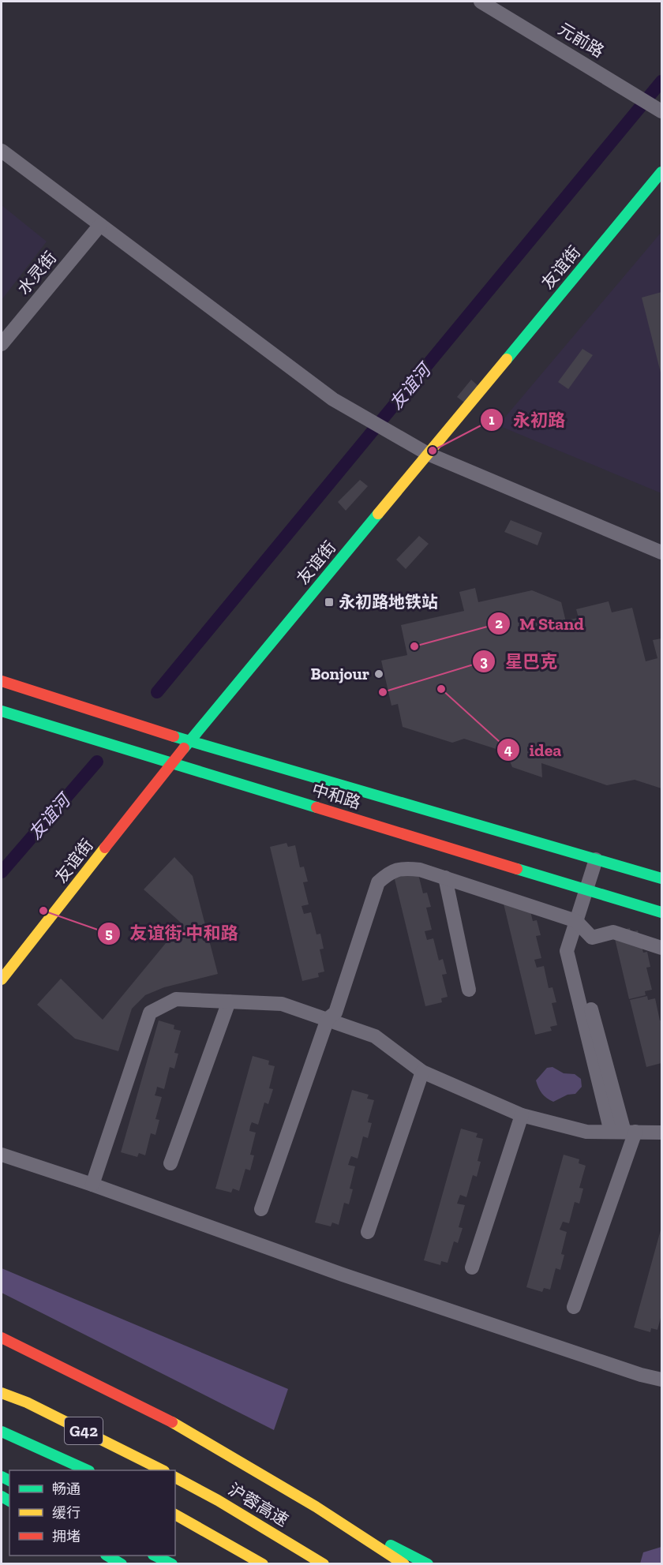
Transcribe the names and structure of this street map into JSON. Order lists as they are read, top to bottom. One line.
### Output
{"streets":{"main road":["友谊街","中和路","G42","沪蓉高速"],"street":["元前路","水灵街"]},"crossings":[["友谊街","中和路"]],"water":["友谊河"],"places":{"other":["永初路","M Stand","Bonjour","idea","星巴克","友谊街·中和路"],"transit":["永初路地铁站"]},"legend":["畅通","缓行","拥堵"]}
